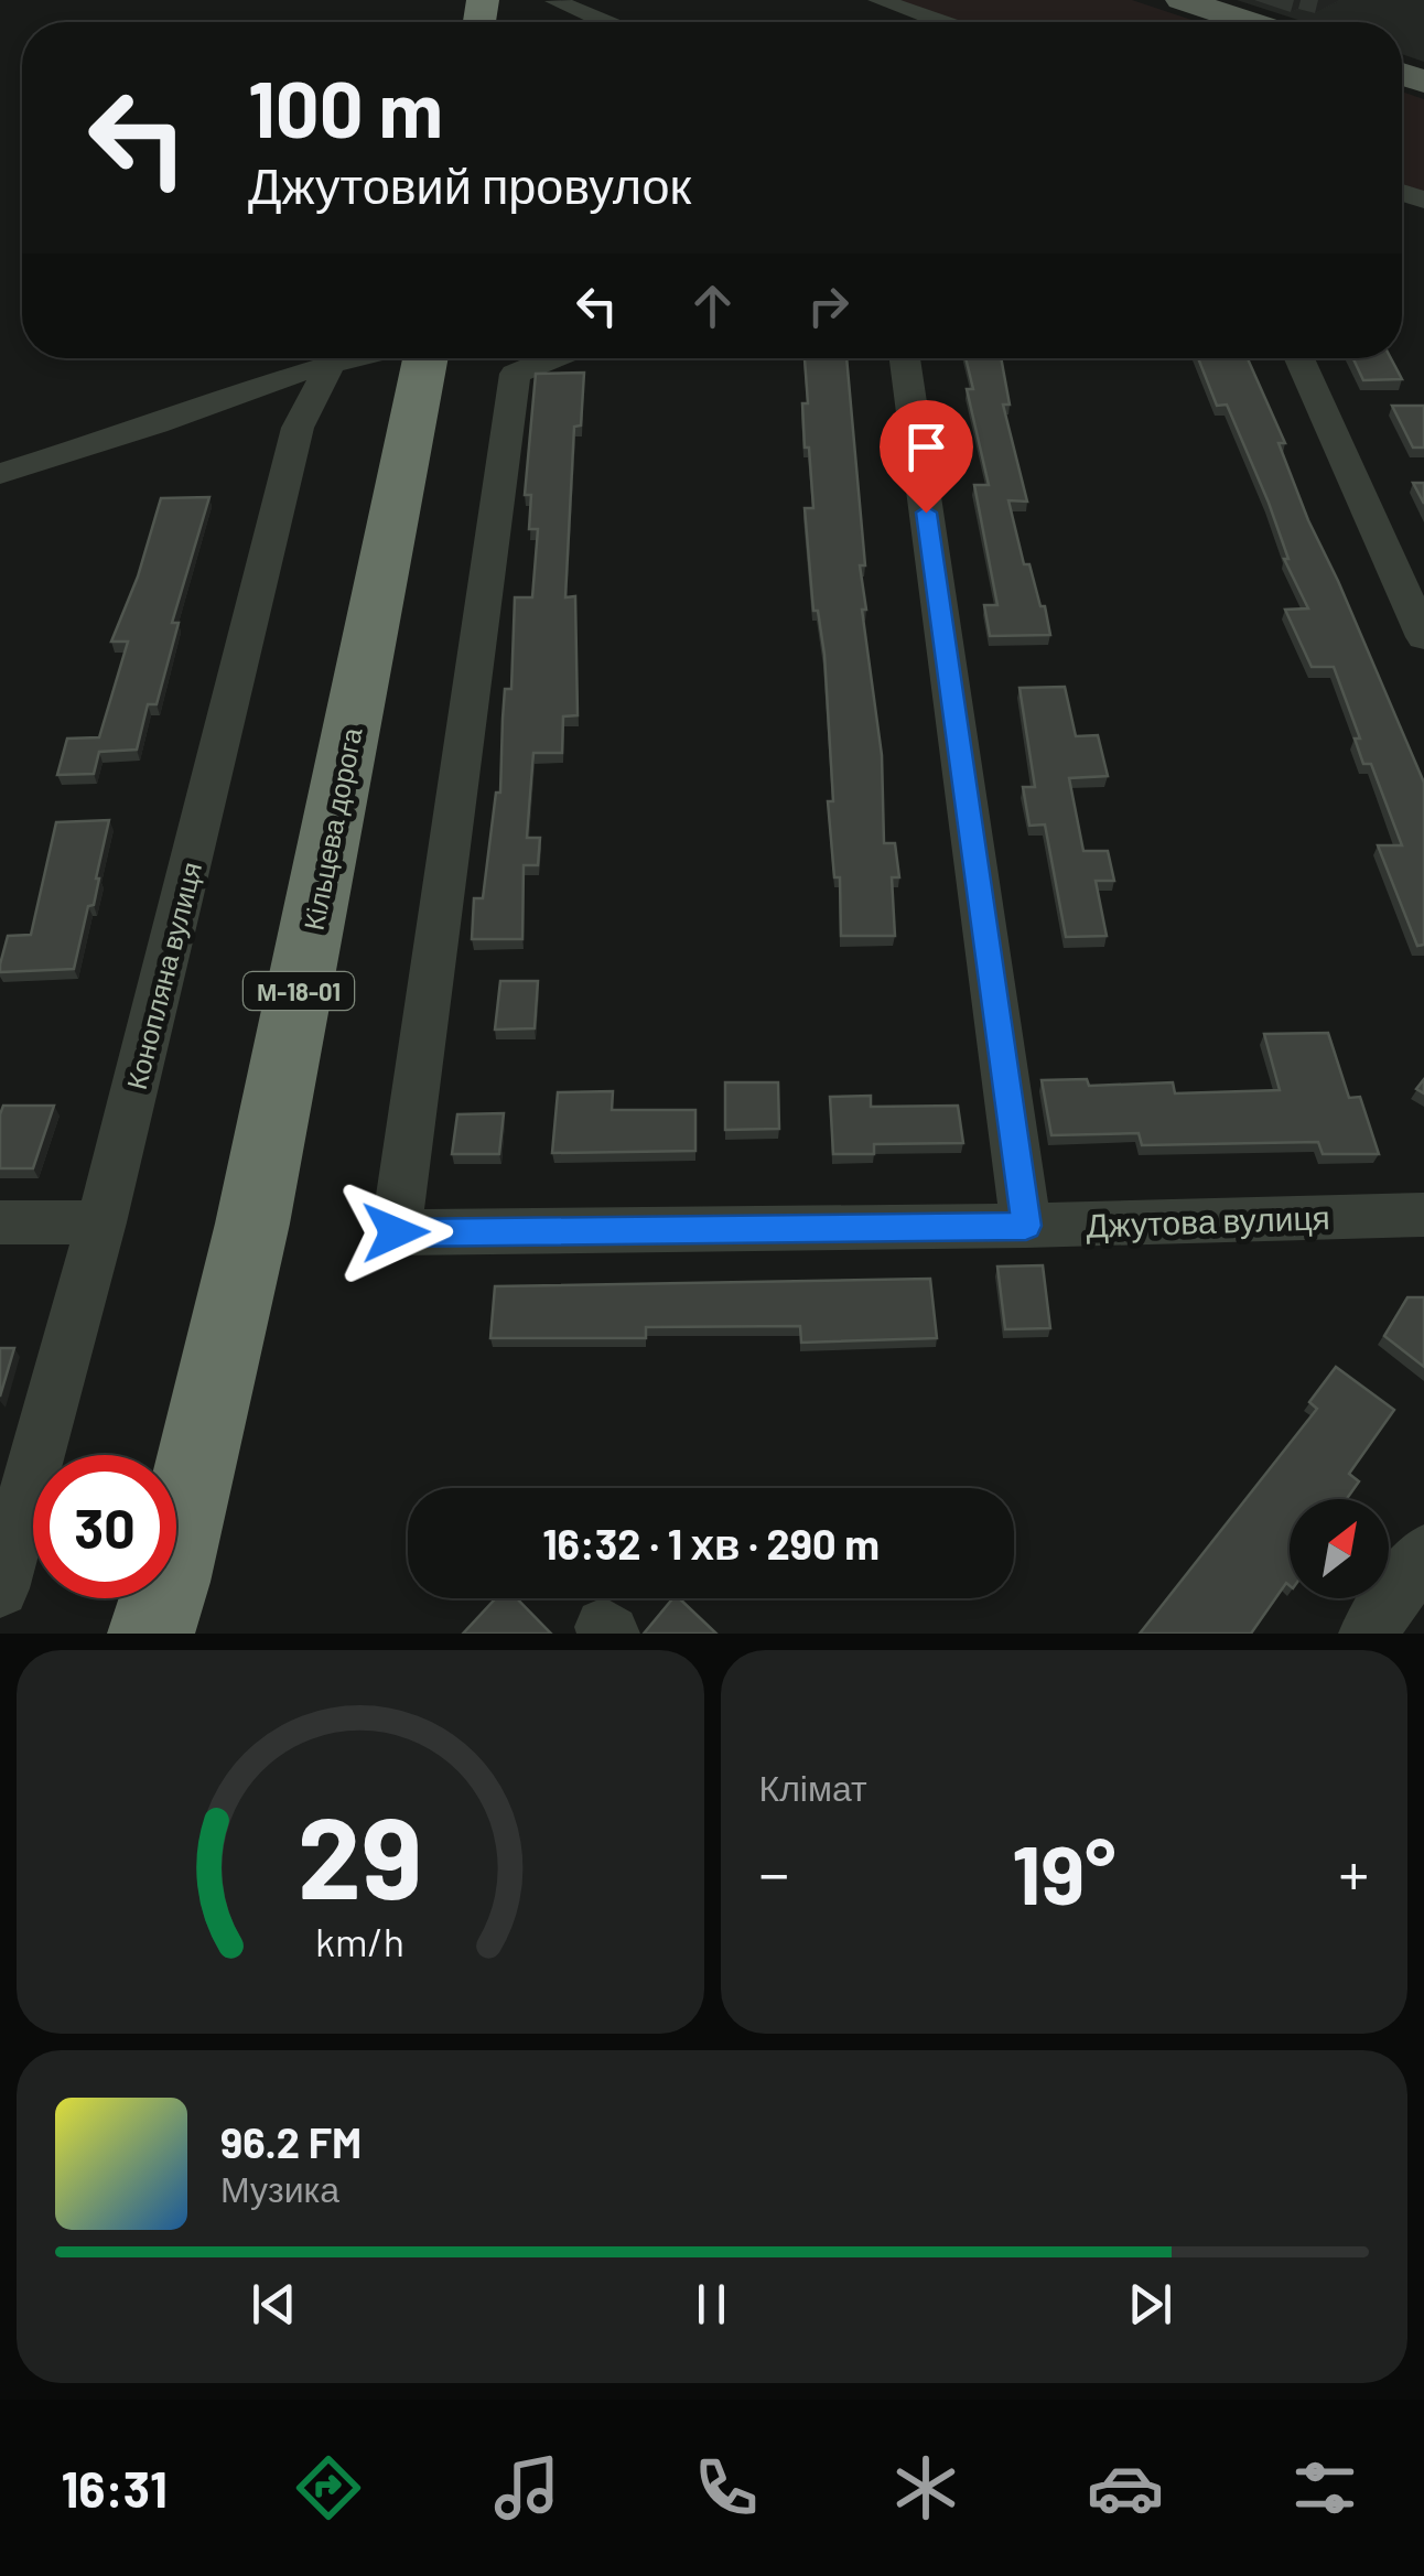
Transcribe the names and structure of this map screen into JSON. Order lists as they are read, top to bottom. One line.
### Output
{"streets":{"highway":["Кільцева дорога","М-18-01"],"street":["Конопляна вулиця","Джутова вулиця"]},"north":"top right","page":{"turn":["100 m","Джутовий провулок"],"limit":"30","trip":"16:32 · 1 хв · 290 m","tile":"Клімат","heat":["−","19°","+"],"song":["96.2 FM","Музика"],"tabs":"16:31","gauge":["29","km/h"]}}
